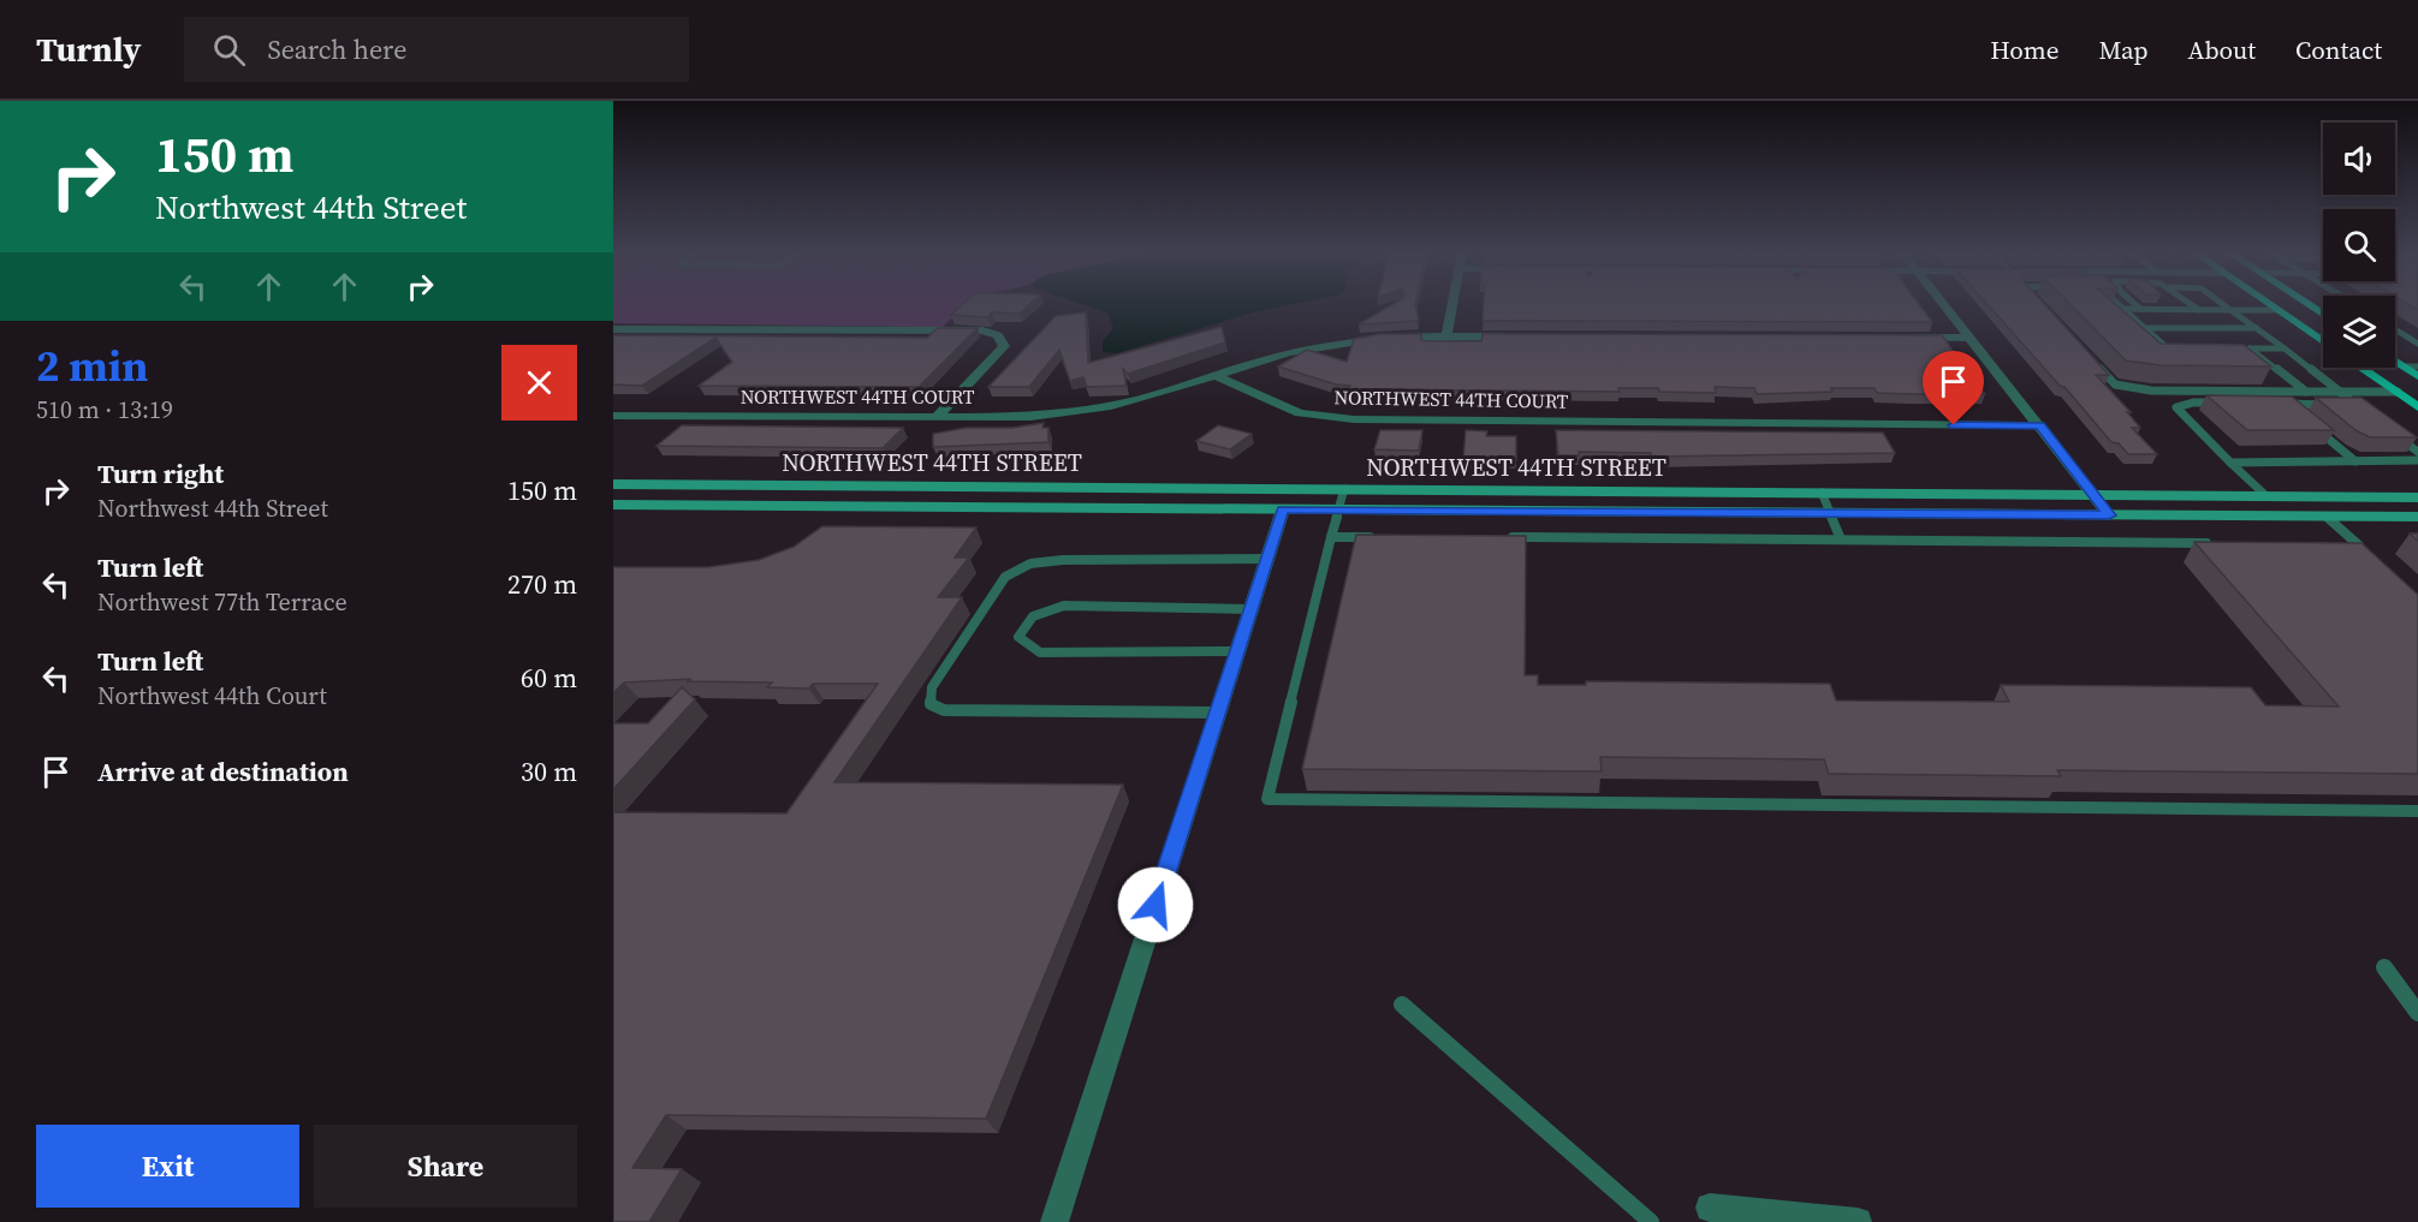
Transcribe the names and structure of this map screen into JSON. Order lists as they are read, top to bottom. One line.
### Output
{"streets":{"street":["NORTHWEST 44TH COURT","NORTHWEST 44TH STREET"]},"page":{"header":"Turnly","search":"Search here","nav":["Home","Map","About","Contact"],"turn":["150 m","Northwest 44th Street"],"heading":["2 min","510 m · 13:19"],"list":[{"name":"Turn right","note":"Northwest 44th Street","value":"150 m"},{"name":"Turn left","note":"Northwest 77th Terrace","value":"270 m"},{"name":"Turn left","note":"Northwest 44th Court","value":"60 m"},{"name":"Arrive at destination","value":"30 m"}],"buttons":["Exit","Share"]}}
